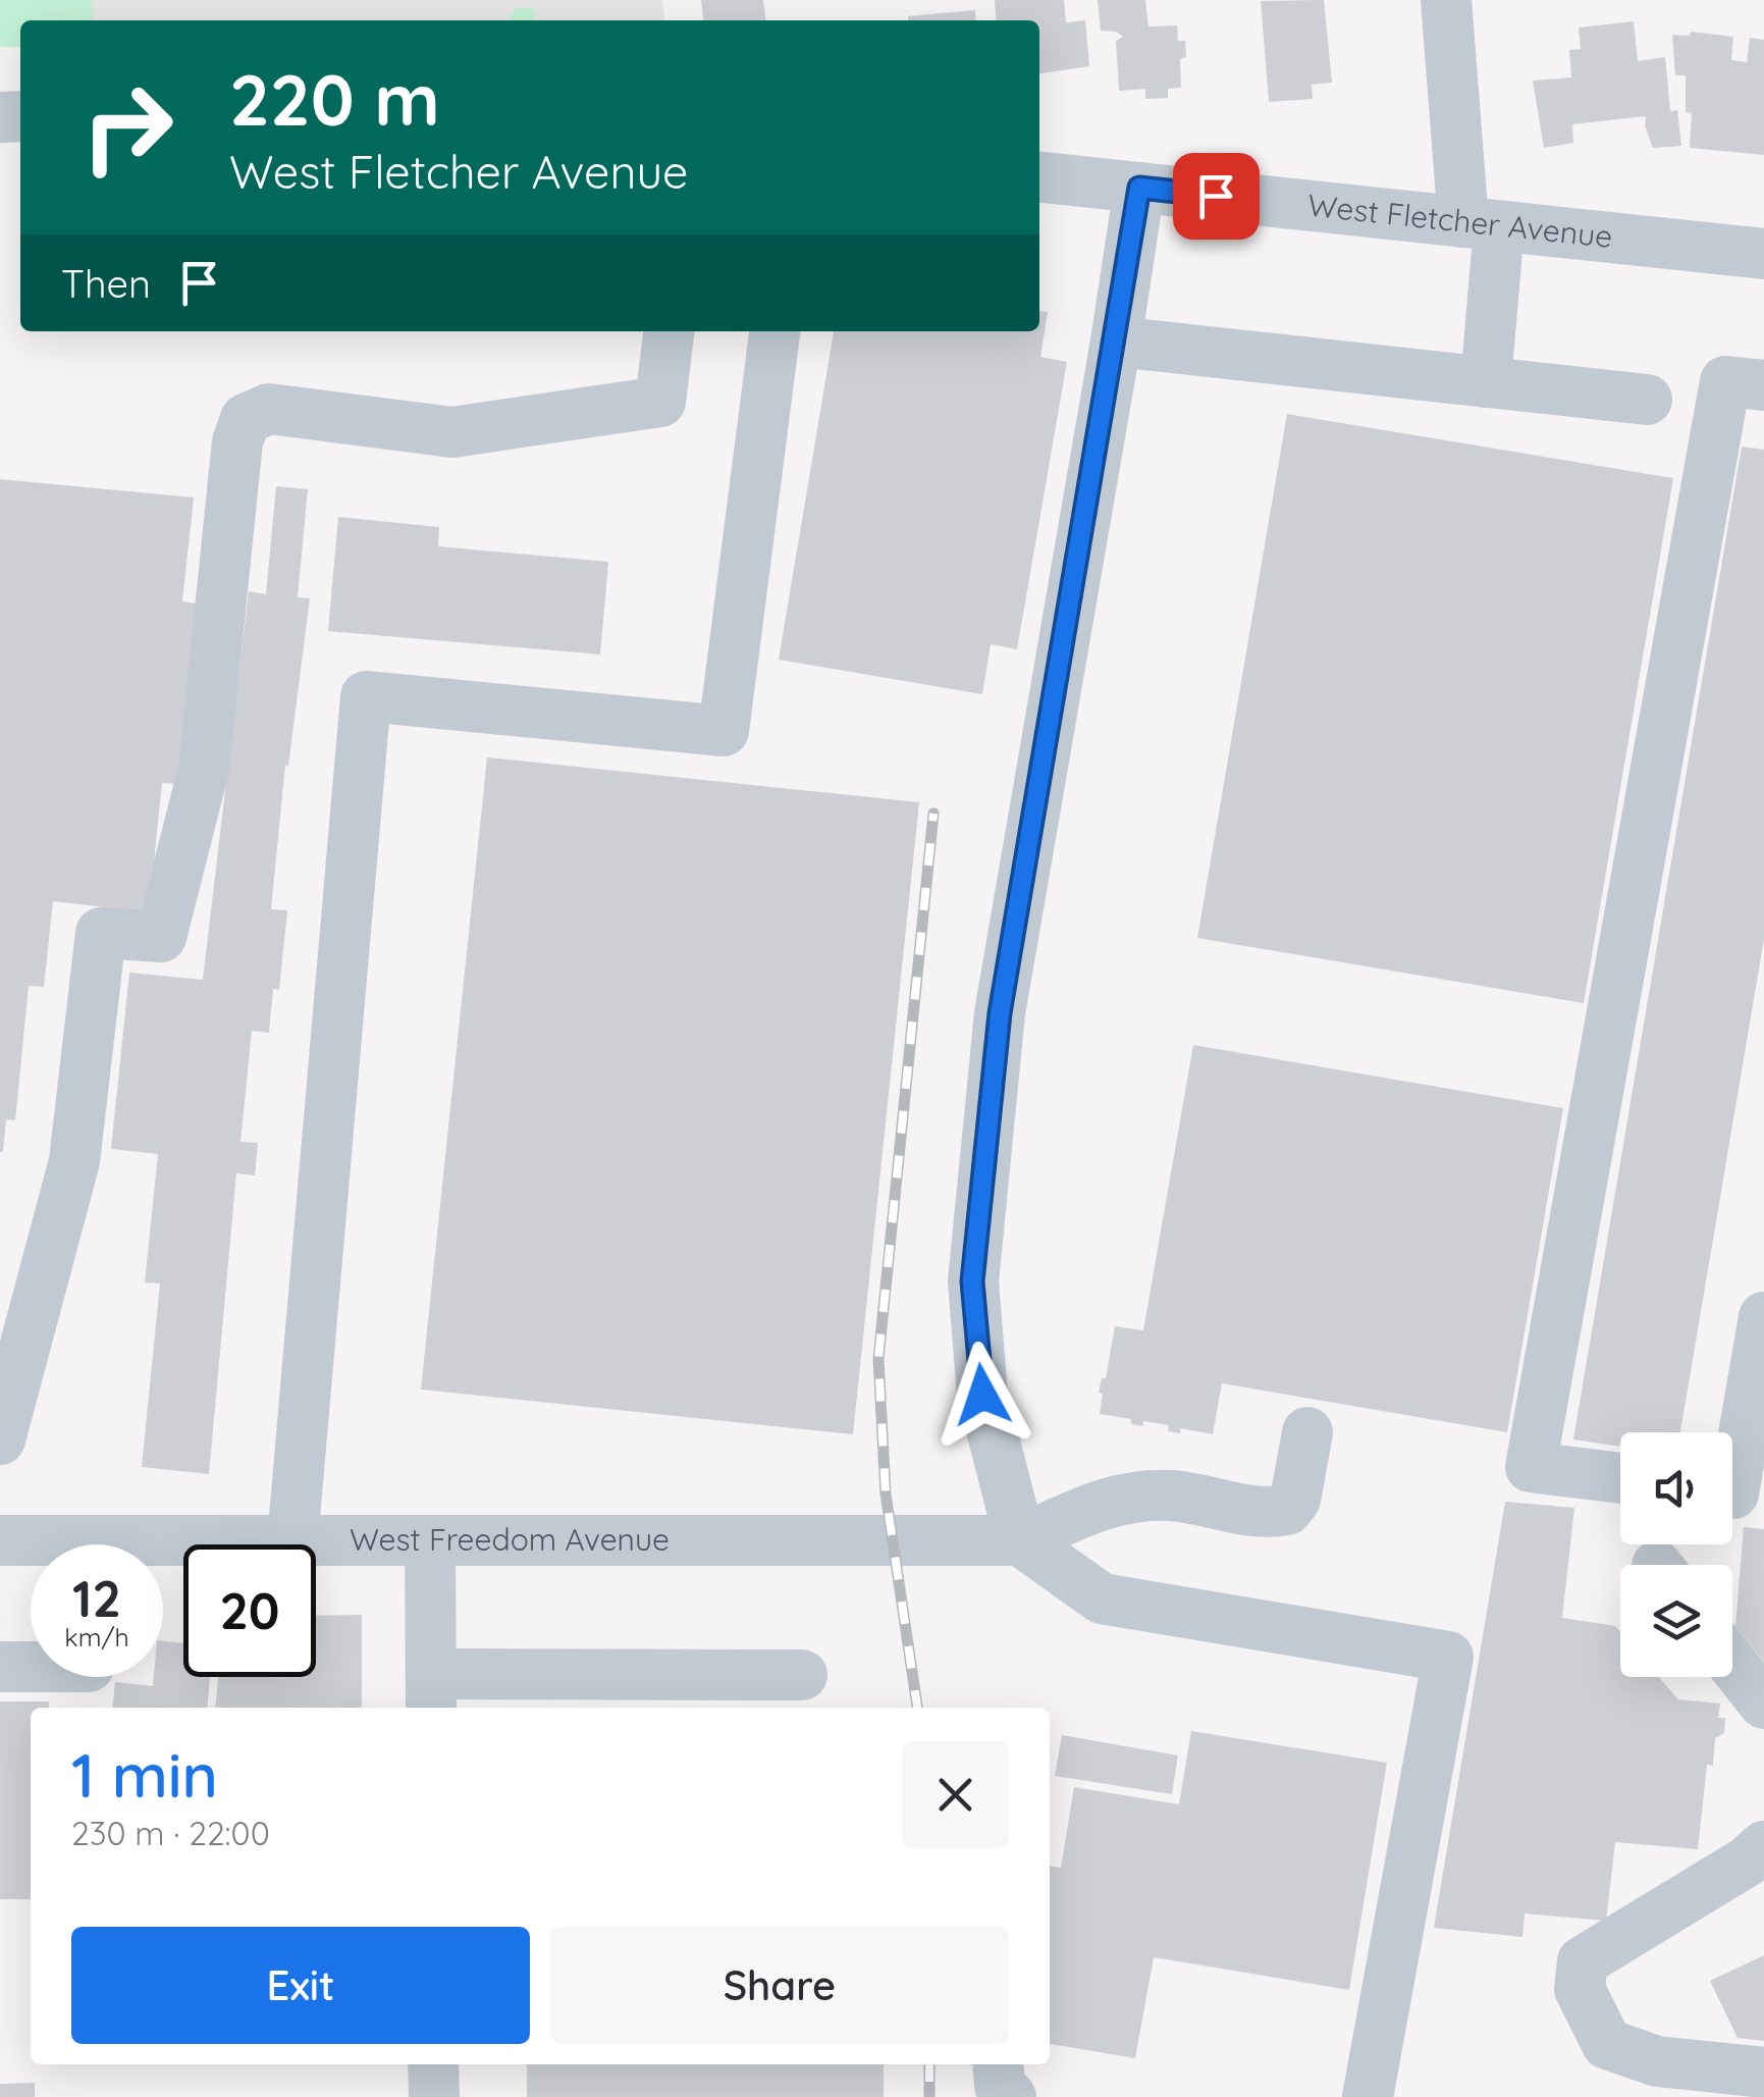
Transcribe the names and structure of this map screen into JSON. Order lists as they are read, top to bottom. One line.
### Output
{"streets":{"street":["West Fletcher Avenue","West Freedom Avenue"]},"page":{"turn":["220 m","West Fletcher Avenue"],"then":"Then","speed":"12 km/h","limit":"20","heading":["1 min","230 m · 22:00"],"buttons":["Exit","Share"]}}
